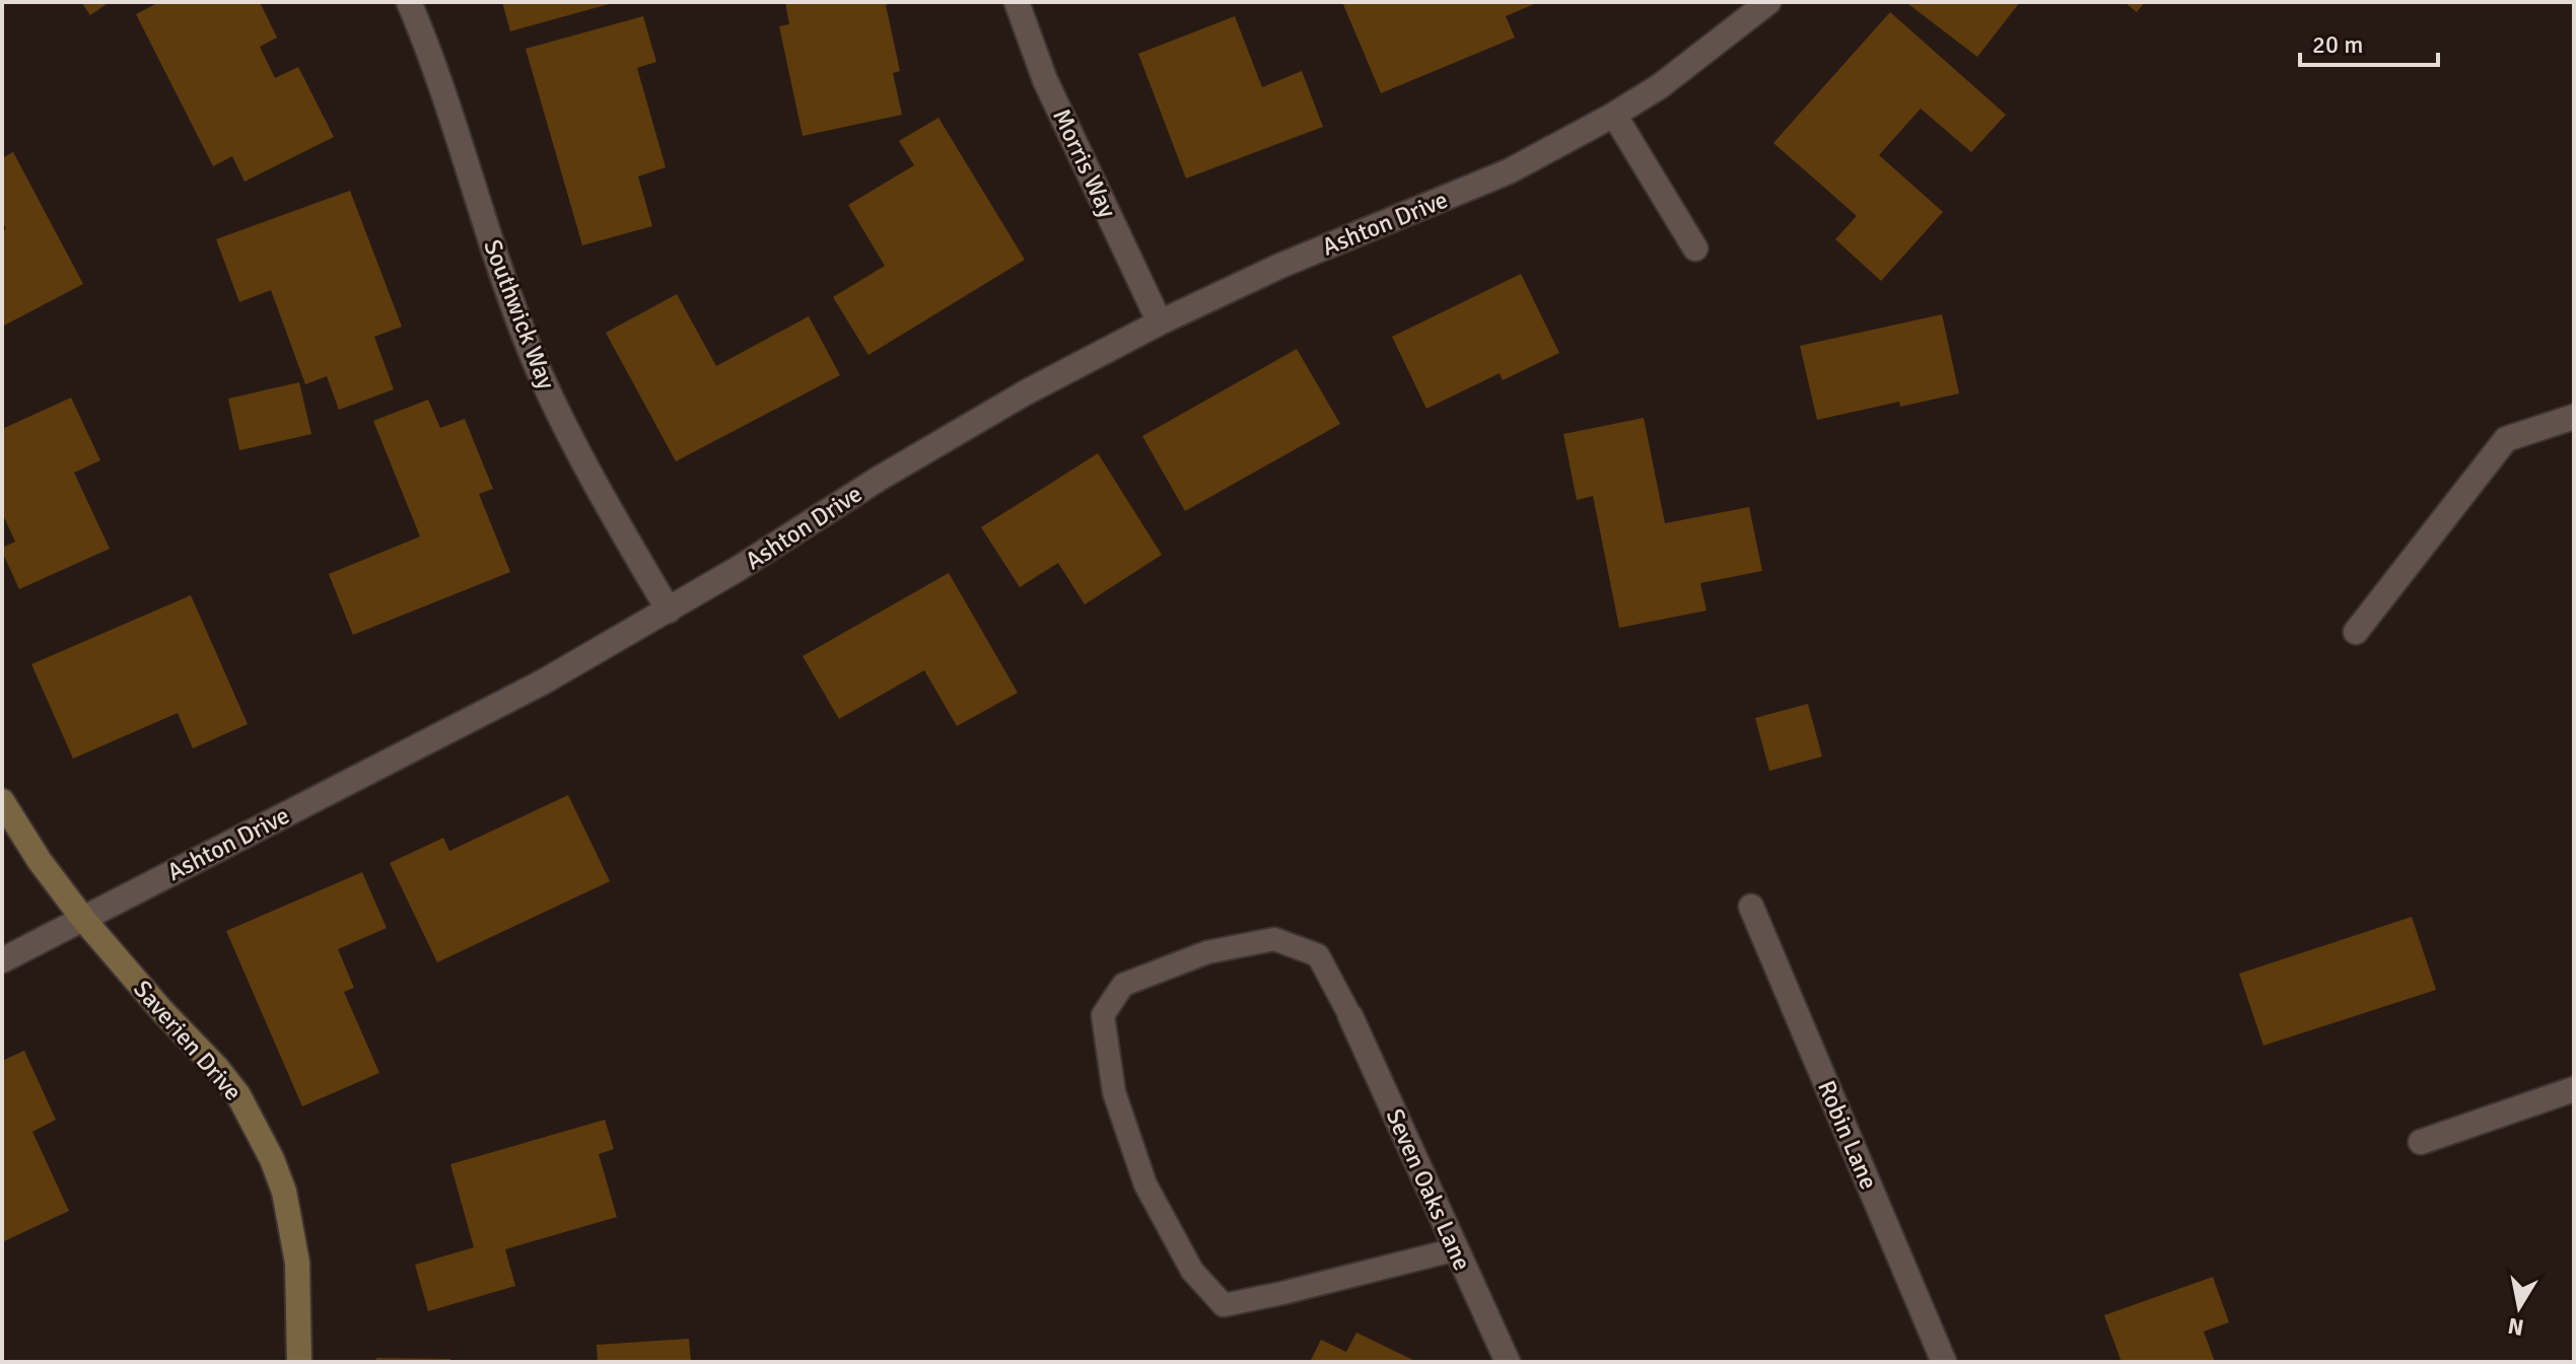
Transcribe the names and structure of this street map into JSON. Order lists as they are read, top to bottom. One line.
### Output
{"streets":{"street":["Morris Way","Ashton Drive","Southwick Way","Saverien Drive","Robin Lane","Seven Oaks Lane"]},"crossings":[["Morris Way","Ashton Drive"],["Ashton Drive","Southwick Way"],["Ashton Drive","Saverien Drive"]],"scale_bar":"20 m","north":"bottom"}
